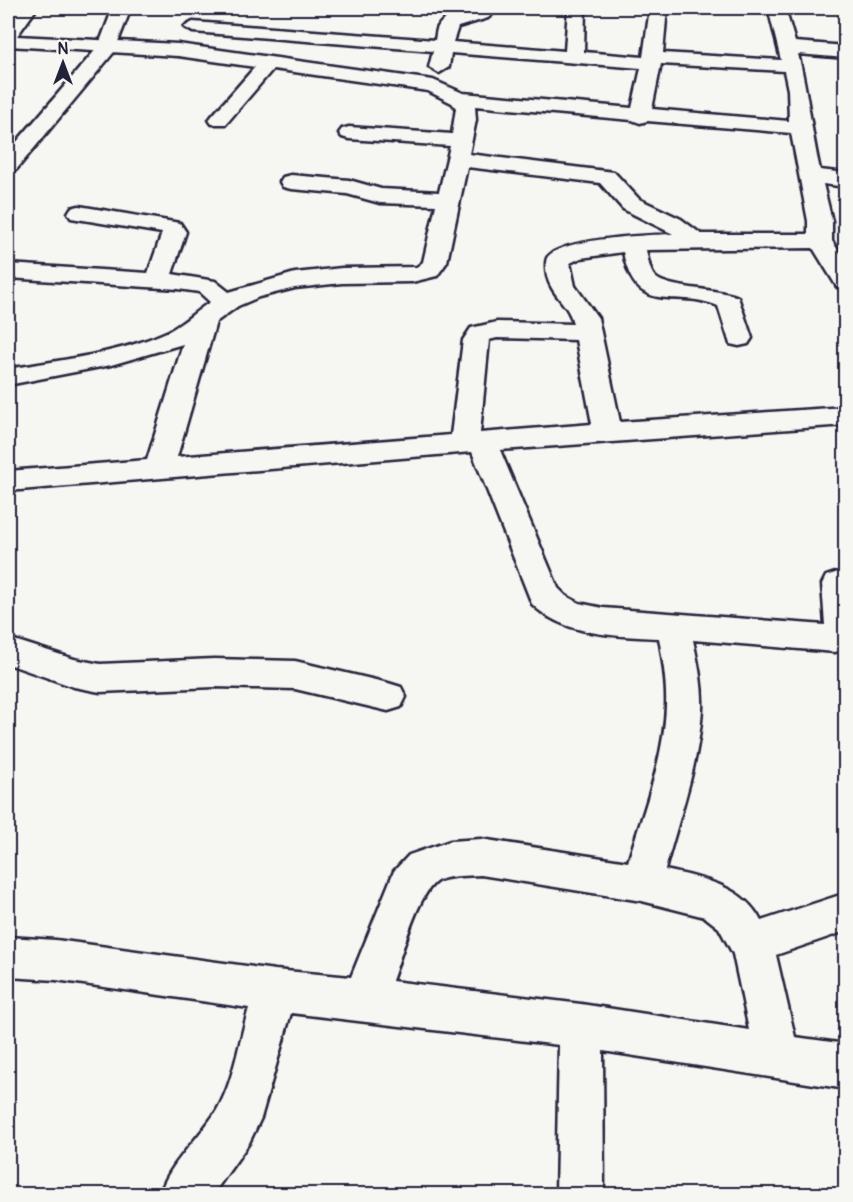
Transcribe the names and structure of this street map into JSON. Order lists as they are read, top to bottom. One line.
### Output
{"north":"top"}
